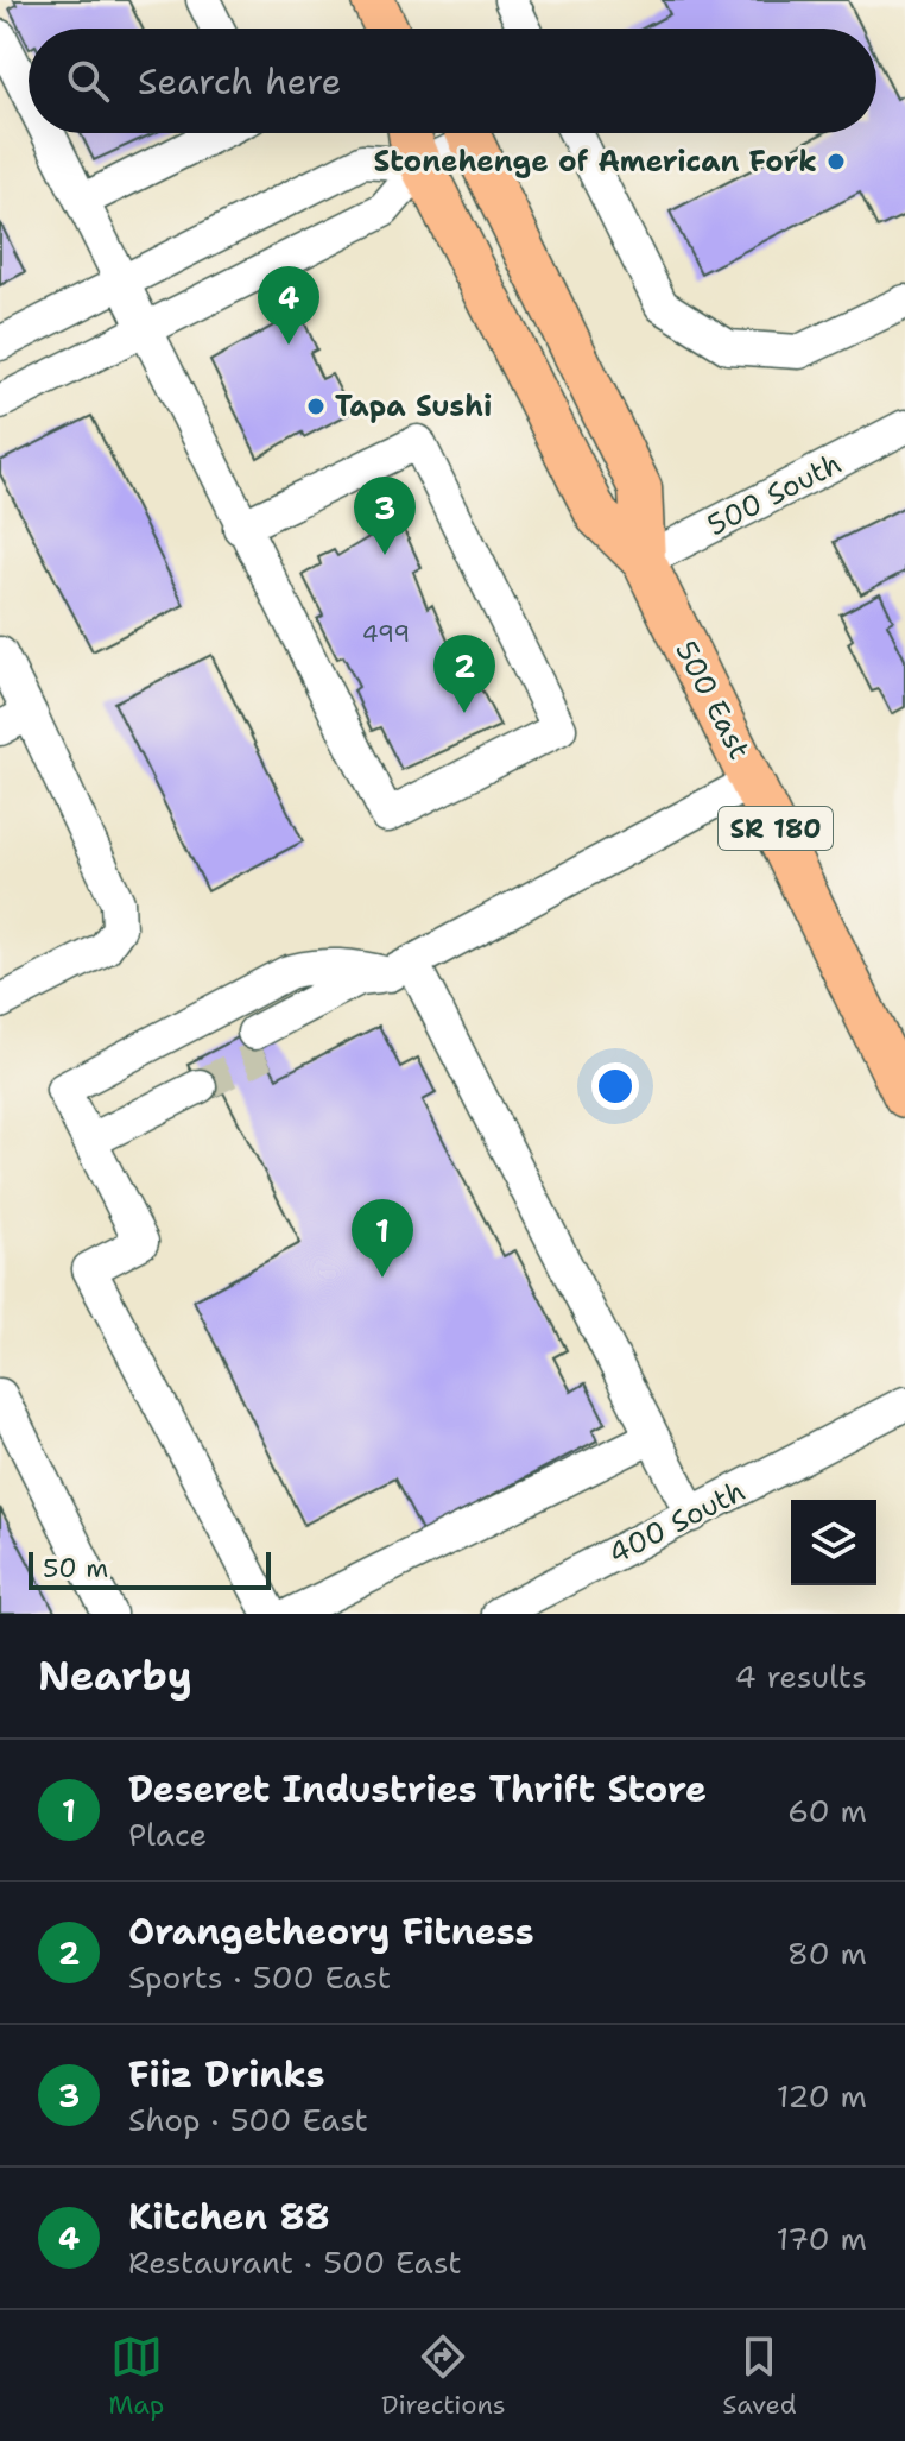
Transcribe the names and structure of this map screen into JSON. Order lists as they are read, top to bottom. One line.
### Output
{"streets":{"main road":["500 East","SR 180"],"street":["500 South","400 South"]},"crossings":[["500 South","500 East"]],"places":["Stonehenge of American Fork","Tapa Sushi"],"house_numbers":["499"],"scale_bar":"50 m","page":{"search":"Search here","pins":["4","3","2","1"],"scale":"50 m","heading":["Nearby","4 results"],"list":[{"mark":"1","name":"Deseret Industries Thrift Store","note":"Place","value":"60 m"},{"mark":"2","name":"Orangetheory Fitness","note":"Sports · 500 East","value":"80 m"},{"mark":"3","name":"Fiiz Drinks","note":"Shop · 500 East","value":"120 m"},{"mark":"4","name":"Kitchen 88","note":"Restaurant · 500 East","value":"170 m"}],"nav":["Map","Directions","Saved"]}}
